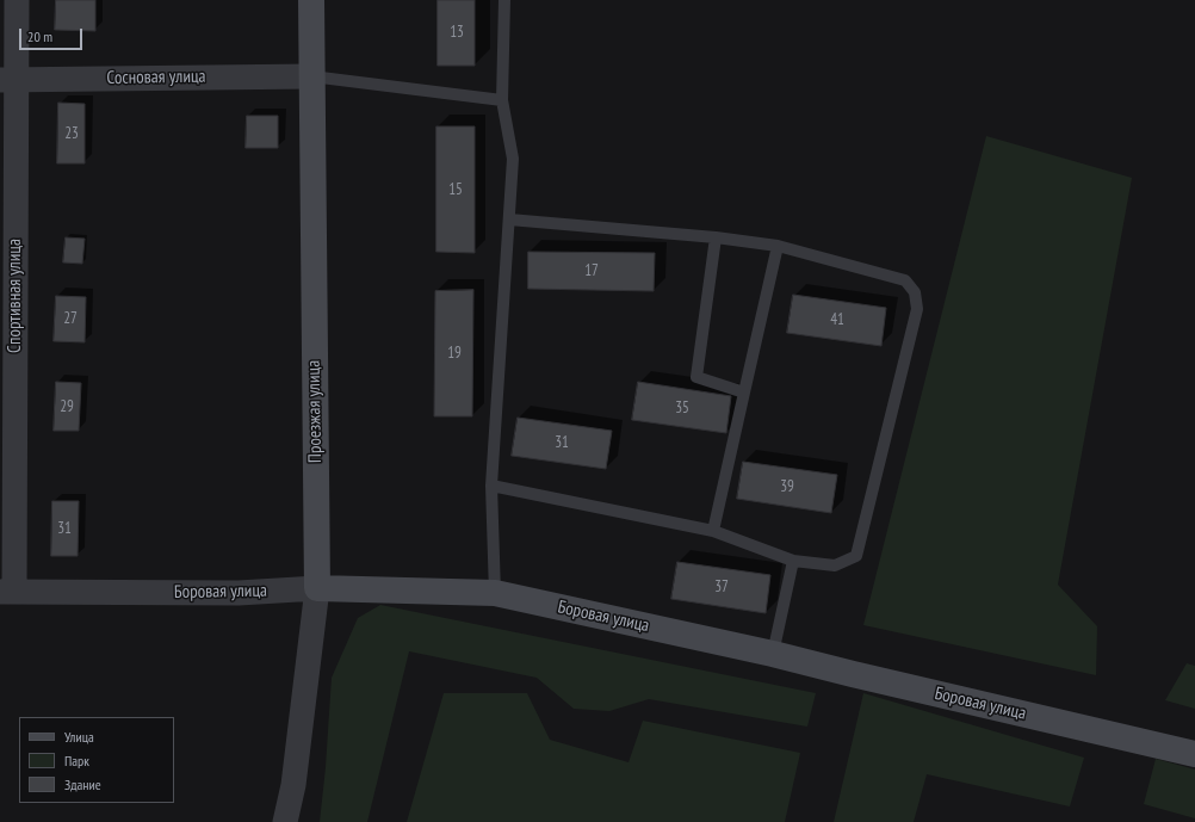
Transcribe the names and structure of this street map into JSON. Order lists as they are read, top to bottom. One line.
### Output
{"streets":{"street":["Сосновая улица","Спортивная улица","Проезжая улица","Боровая улица"]},"crossings":[["Сосновая улица","Спортивная улица"],["Сосновая улица","Проезжая улица"],["Спортивная улица","Боровая улица"],["Проезжая улица","Боровая улица"]],"house_numbers":["13","23","15","17","27","41","19","29","35","31","39","31","37"],"legend":["Улица","Парк","Здание"],"scale_bar":"20 m"}
